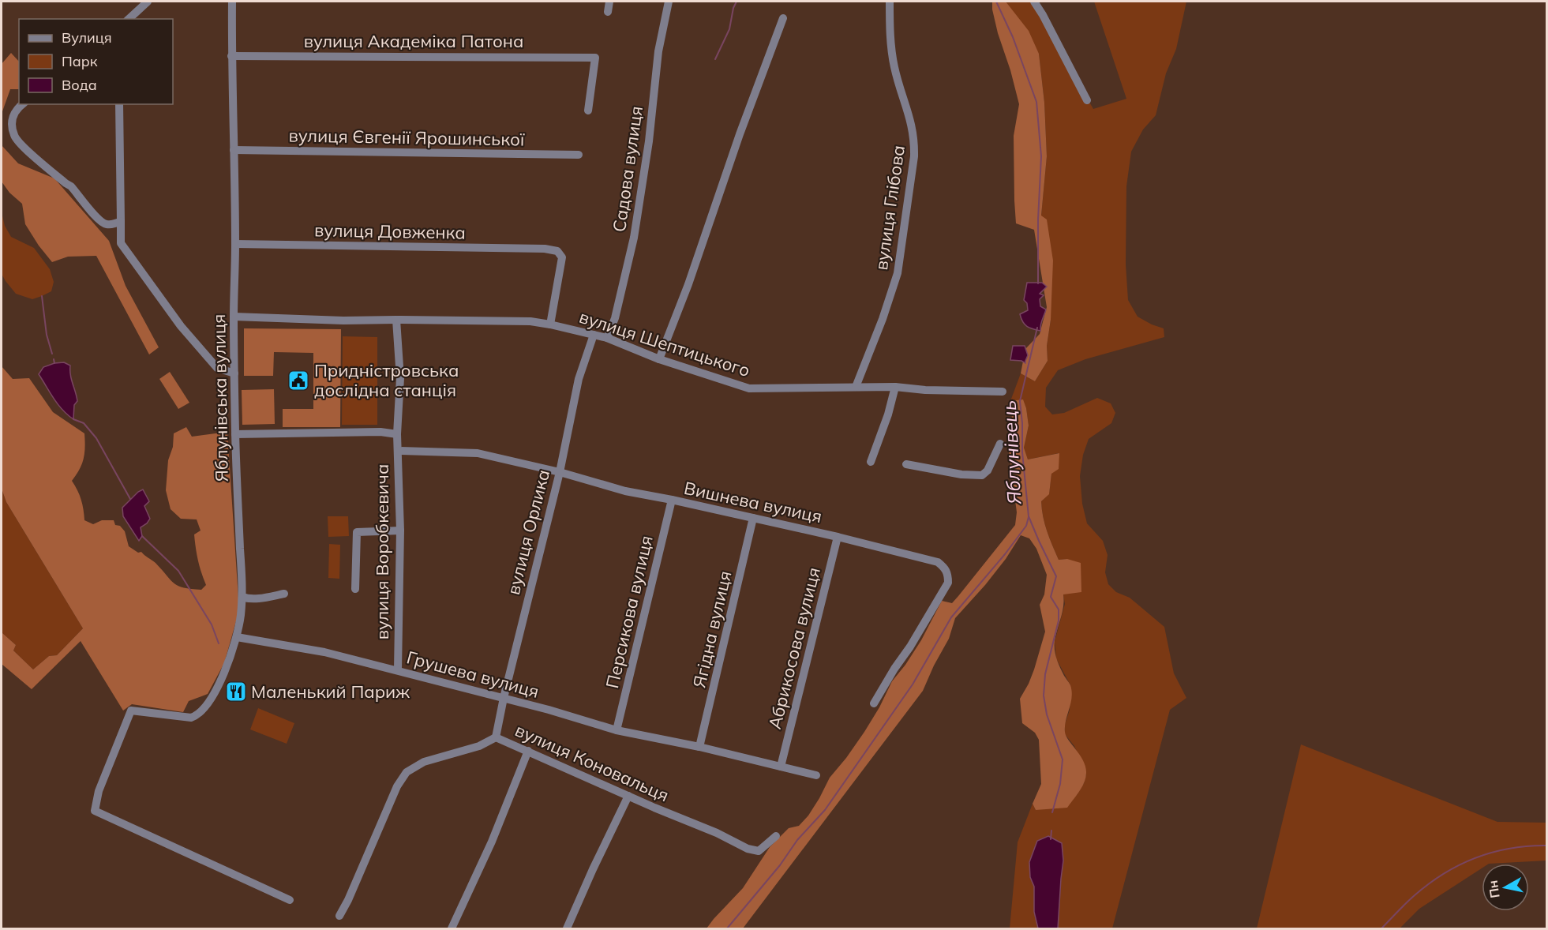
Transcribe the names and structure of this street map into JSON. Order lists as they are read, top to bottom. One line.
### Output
{"streets":{"street":["вулиця Академіка Патона","вулиця Євгенії Ярошинської","Садова вулиця","вулиця Глібова","вулиця Довженка","вулиця Шептицького","Яблунівська вулиця","Вишнева вулиця","вулиця Орлика","вулиця Воробкевича","Персикова вулиця","Ягідна вулиця","Абрикосова вулиця","Грушева вулиця","вулиця Коновальця"]},"crossings":[["вулиця Академіка Патона","Яблунівська вулиця"],["вулиця Євгенії Ярошинської","Яблунівська вулиця"],["Садова вулиця","вулиця Шептицького"],["вулиця Глібова","вулиця Шептицького"],["вулиця Довженка","вулиця Шептицького"],["вулиця Довженка","Яблунівська вулиця"],["вулиця Шептицького","Яблунівська вулиця"],["вулиця Шептицького","вулиця Орлика"],["вулиця Шептицького","вулиця Воробкевича"],["Яблунівська вулиця","Грушева вулиця"],["Вишнева вулиця","вулиця Орлика"],["Вишнева вулиця","вулиця Воробкевича"],["Вишнева вулиця","Персикова вулиця"],["Вишнева вулиця","Ягідна вулиця"],["Вишнева вулиця","Абрикосова вулиця"],["вулиця Орлика","Грушева вулиця"],["вулиця Орлика","вулиця Коновальця"],["вулиця Воробкевича","Грушева вулиця"],["Персикова вулиця","Грушева вулиця"],["Ягідна вулиця","Грушева вулиця"],["Абрикосова вулиця","Грушева вулиця"]],"water":["Яблунівець"],"places":{"public building":["Придністровська дослідна станція"],"restaurant":["Маленький Париж"]},"legend":["Вулиця","Парк","Вода"],"north":"left"}
